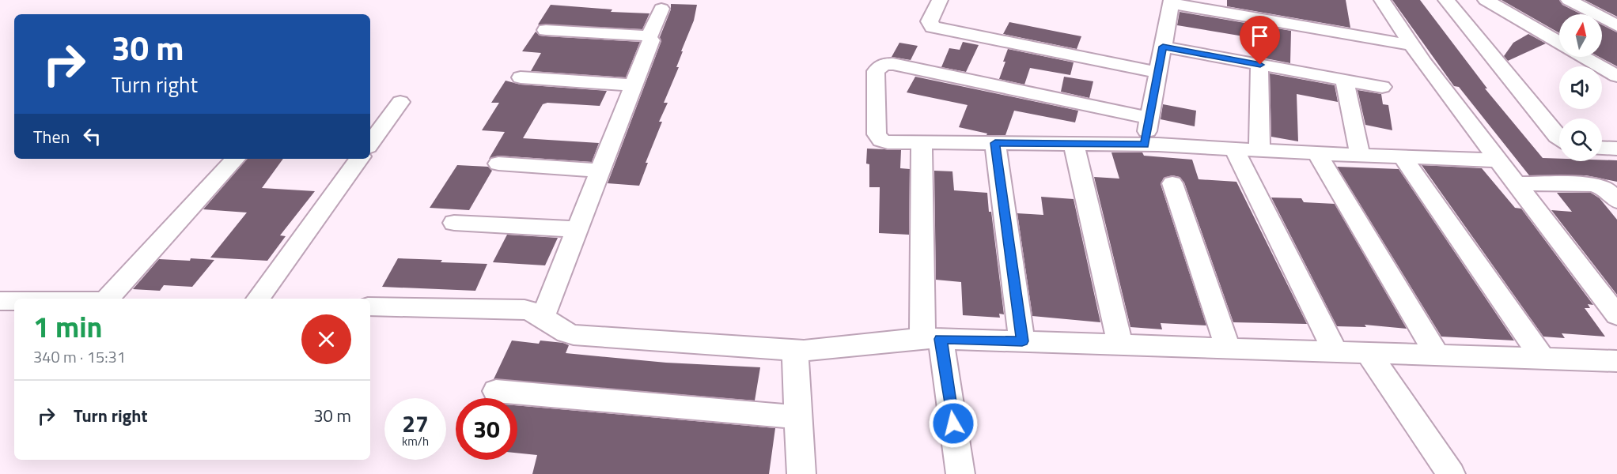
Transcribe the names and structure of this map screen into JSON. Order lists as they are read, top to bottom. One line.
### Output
{"north":"top","page":{"turn":["30 m","Turn right"],"then":"Then","heading":["1 min","340 m · 15:31"],"list":[{"name":"Turn right","value":"30 m"}],"speed":"27 km/h","limit":"30"}}
